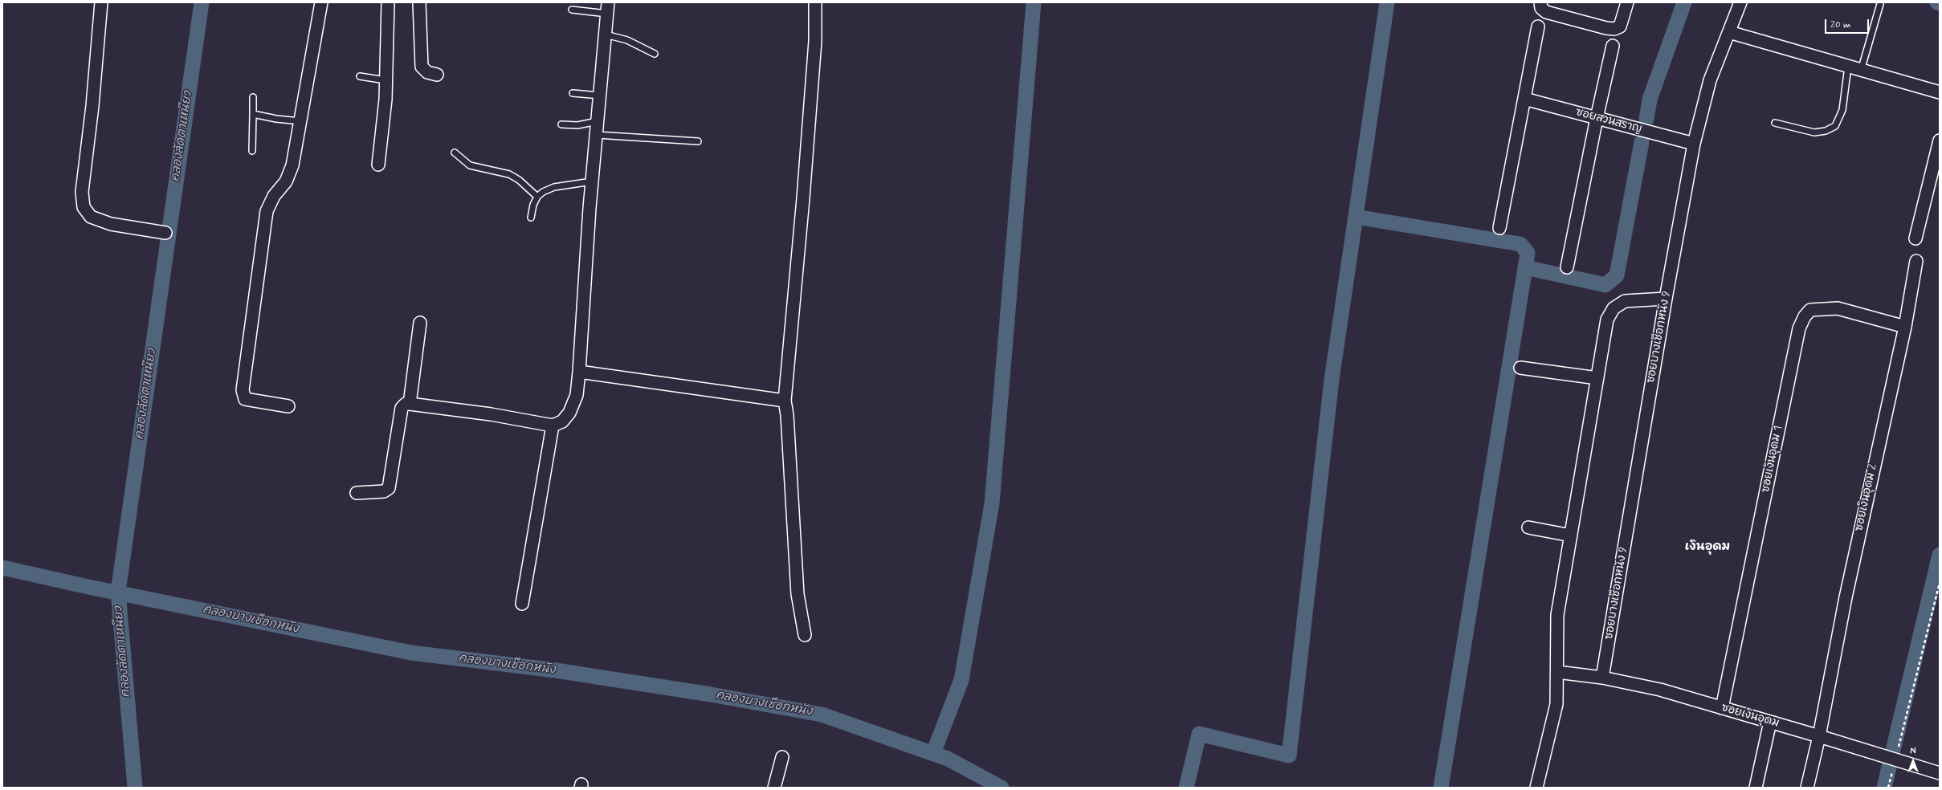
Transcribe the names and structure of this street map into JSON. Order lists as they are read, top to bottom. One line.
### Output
{"streets":{"street":["ซอยสวนสราญ","ซอยบางเชือกหนัง 9","ซอยเงินอุดม 1","ซอยเงินอุดม 2","ซอยเงินอุดม"]},"crossings":[["ซอยสวนสราญ","ซอยบางเชือกหนัง 9"],["ซอยบางเชือกหนัง 9","ซอยเงินอุดม"],["ซอยเงินอุดม 1","ซอยเงินอุดม 2"],["ซอยเงินอุดม 1","ซอยเงินอุดม"],["ซอยเงินอุดม 2","ซอยเงินอุดม"]],"districts":["เงินอุดม"],"water":["คลองลัดตาเหนียว","คลองบางเชือกหนัง"],"scale_bar":"20 m","north":"top"}
